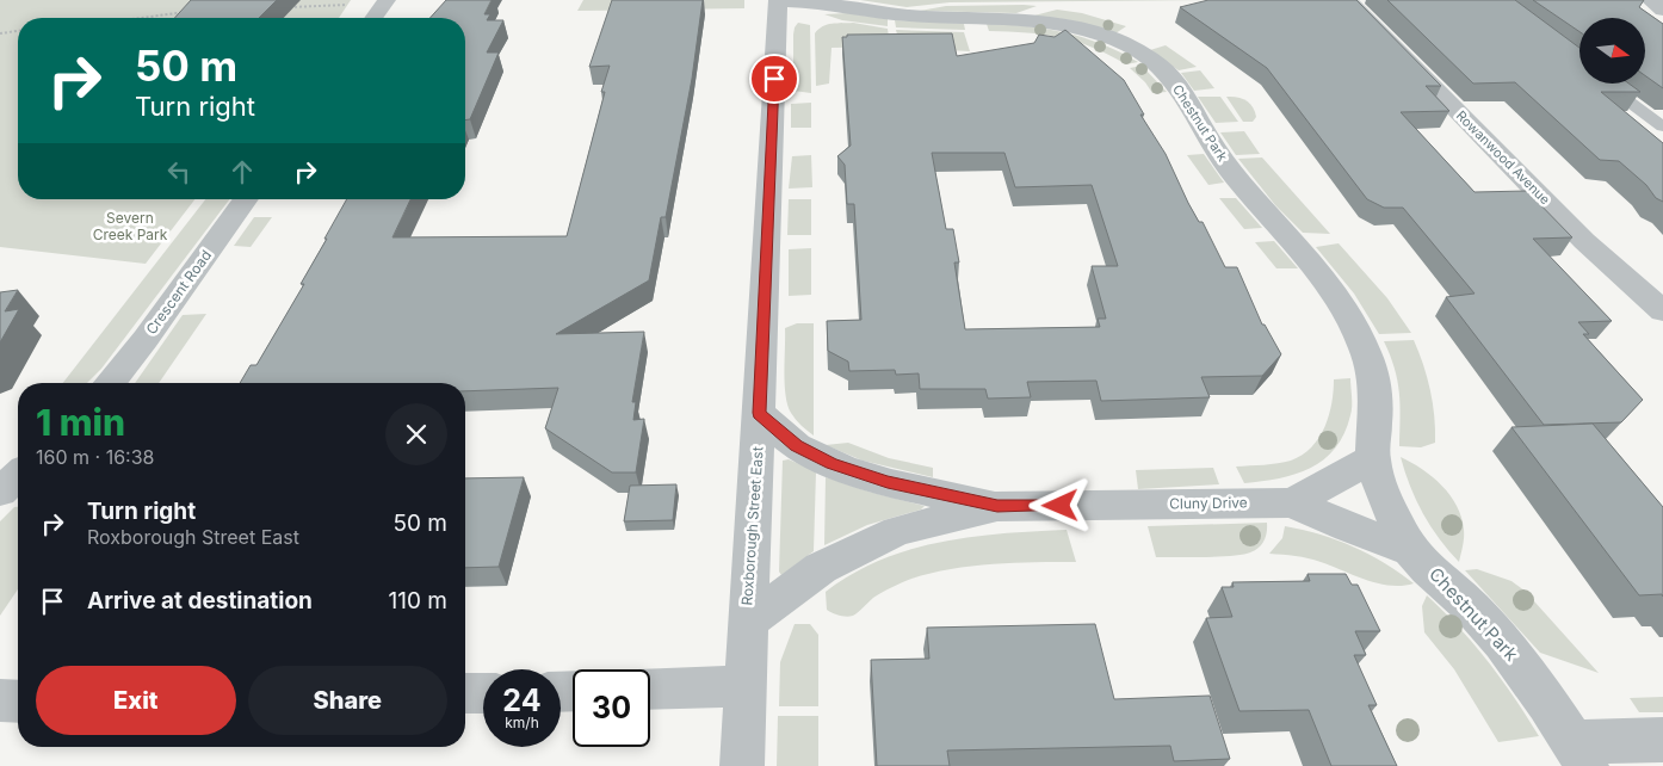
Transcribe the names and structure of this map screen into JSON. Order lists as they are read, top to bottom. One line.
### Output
{"streets":{"street":["Chestnut Park","Rowanwood Avenue","Crescent Road","Cluny Drive","Roxborough Street East"]},"crossings":[["Chestnut Park","Cluny Drive"],["Chestnut Park","Roxborough Street East"],["Cluny Drive","Roxborough Street East"]],"parks":["Severn Creek Park"],"north":"right","page":{"turn":["50 m","Turn right"],"heading":["1 min","160 m · 16:38"],"list":[{"name":"Turn right","note":"Roxborough Street East","value":"50 m"},{"name":"Arrive at destination","value":"110 m"}],"buttons":["Exit","Share"],"speed":"24 km/h","limit":"30"}}
